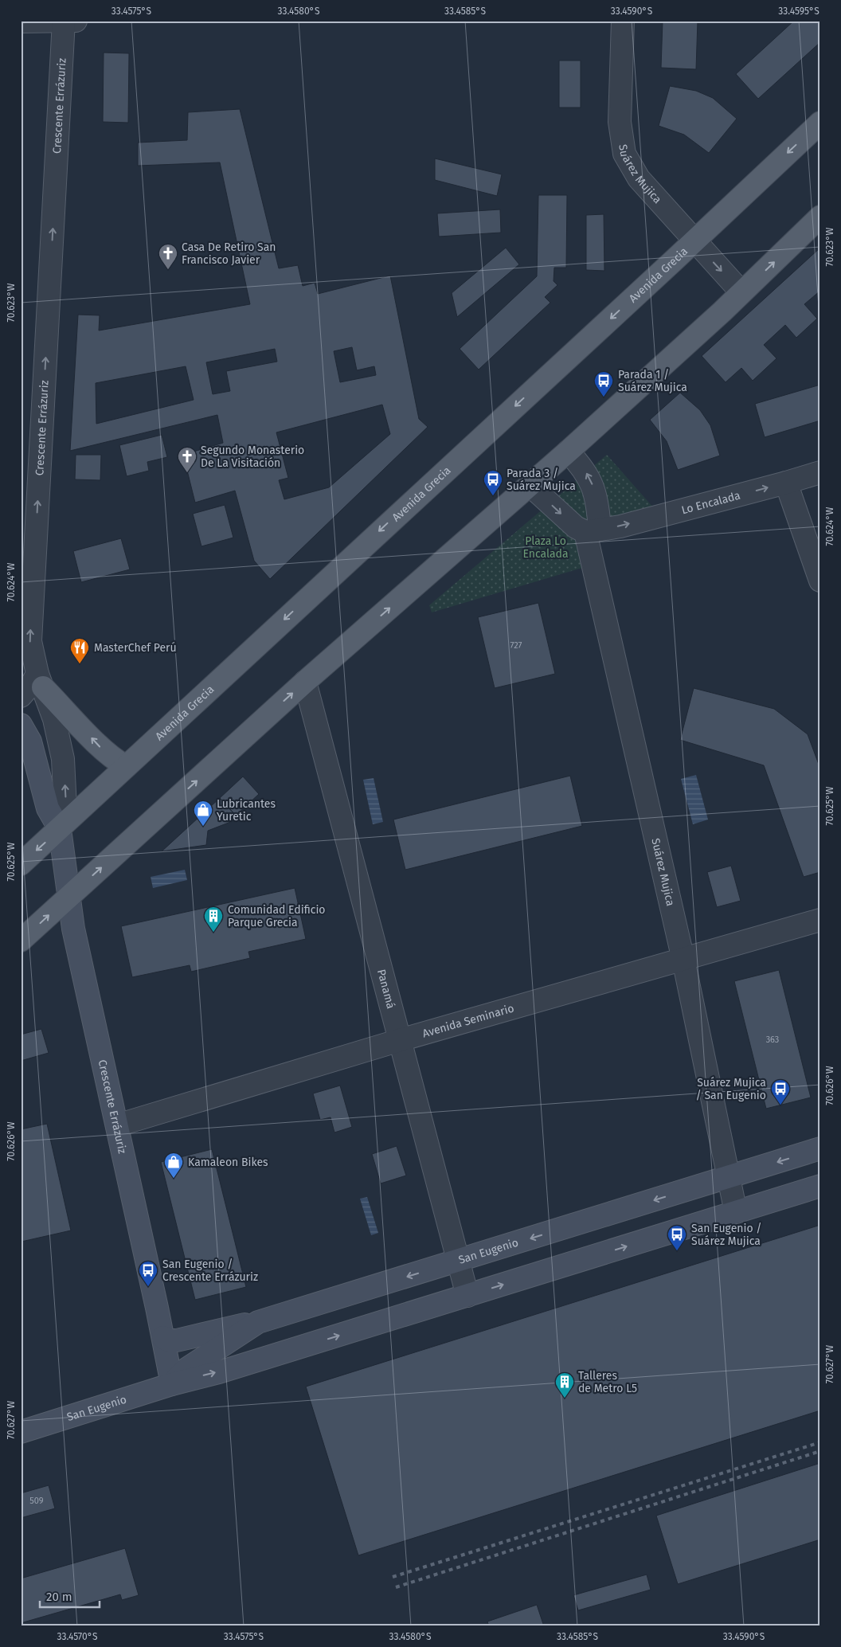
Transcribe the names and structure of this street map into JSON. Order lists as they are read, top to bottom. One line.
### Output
{"streets":{"main road":["Crescente Errázuriz","Avenida Grecia","San Eugenio"],"street":["Suárez Mujica","Lo Encalada","Panamá","Avenida Seminario"]},"crossings":[["Crescente Errázuriz","Avenida Grecia"],["Crescente Errázuriz","Avenida Seminario"],["Crescente Errázuriz","San Eugenio"],["Suárez Mujica","Avenida Grecia"],["Suárez Mujica","Lo Encalada"],["Suárez Mujica","Avenida Seminario"],["Suárez Mujica","San Eugenio"],["Panamá","Avenida Seminario"],["Panamá","San Eugenio"]],"one_way":["Crescente Errázuriz","Lo Encalada"],"parks":["Plaza Lo Encalada"],"places":{"church":["Casa De Retiro San Francisco Javier","Segundo Monasterio De La Visitación"],"bus stop":["Parada 1 / Suárez Mujica","Parada 3 / Suárez Mujica","Suárez Mujica / San Eugenio","San Eugenio / Suárez Mujica","San Eugenio / Crescente Errázuriz"],"restaurant":["MasterChef Perú"],"shop":["Lubricantes Yuretic","Kamaleon Bikes"],"building":["Comunidad Edificio Parque Grecia","Talleres de Metro L5"]},"house_numbers":["727","363","509"],"scale_bar":"20 m","coordinates":["33.4575°S","33.4580°S","33.4585°S","33.4590°S","33.4595°S","70.623°W","70.624°W","70.625°W","70.626°W","70.627°W","33.4570°S"]}
